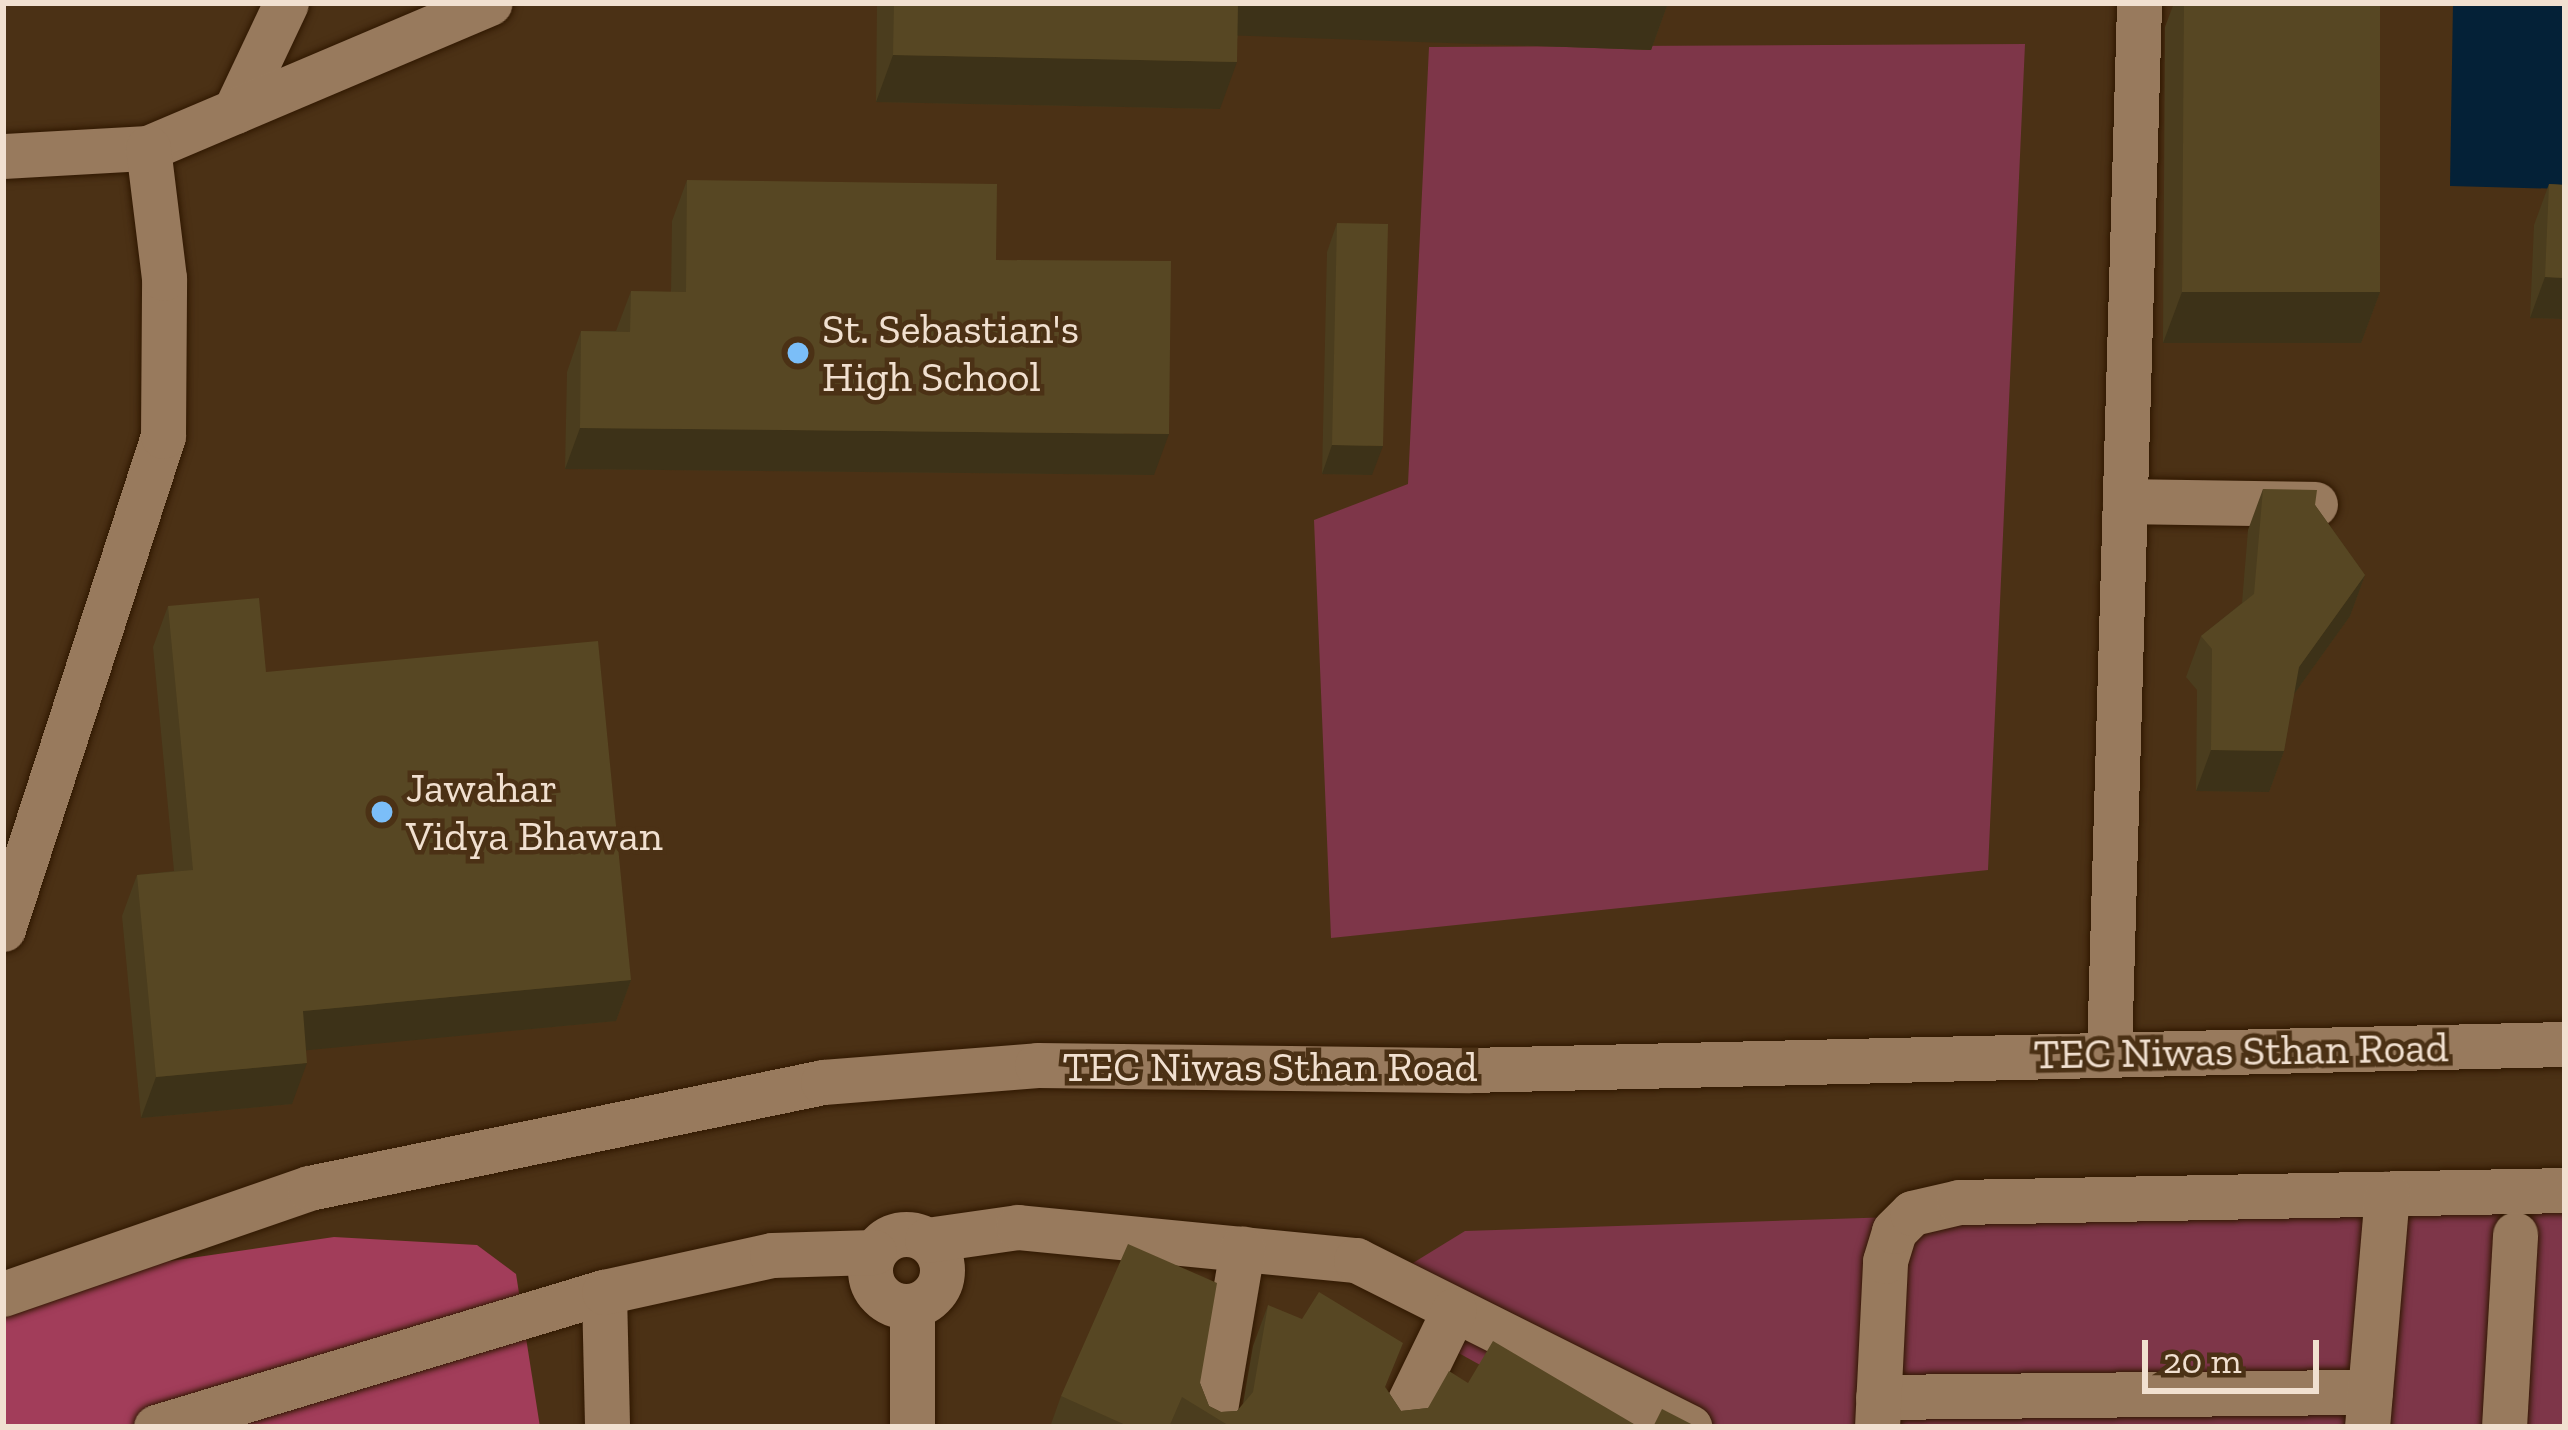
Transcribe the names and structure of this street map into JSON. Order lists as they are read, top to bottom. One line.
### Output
{"streets":{"street":["TEC Niwas Sthan Road"]},"places":["St. Sebastian's High School","Jawahar Vidya Bhawan"],"scale_bar":"20 m"}
